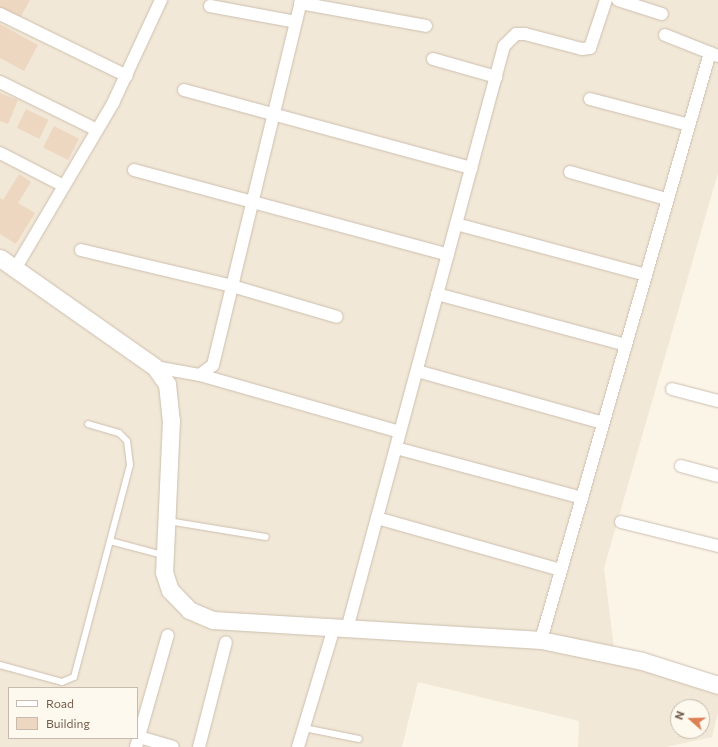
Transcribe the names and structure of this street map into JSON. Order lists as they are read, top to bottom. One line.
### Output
{"legend":["Road","Building"],"north":"left"}
